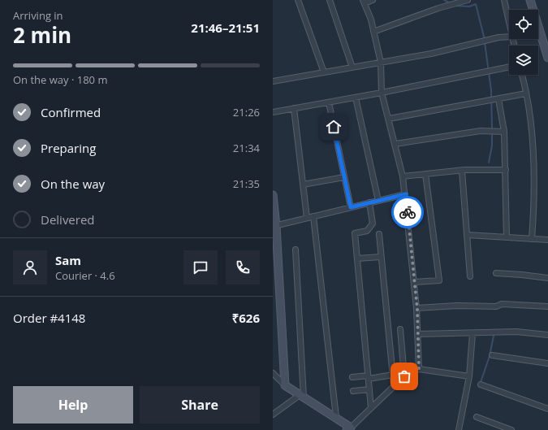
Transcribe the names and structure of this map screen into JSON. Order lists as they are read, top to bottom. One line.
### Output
{"page":{"heading":["2 min","Arriving in","21:46–21:51"],"panel":["Sam","Courier · 4.6","Order #4148","₹626"],"bar":"On the way · 180 m","list":[["Confirmed","21:26"],["Preparing","21:34"],["On the way","21:35"],"Delivered"],"buttons":["Help","Share"]}}
